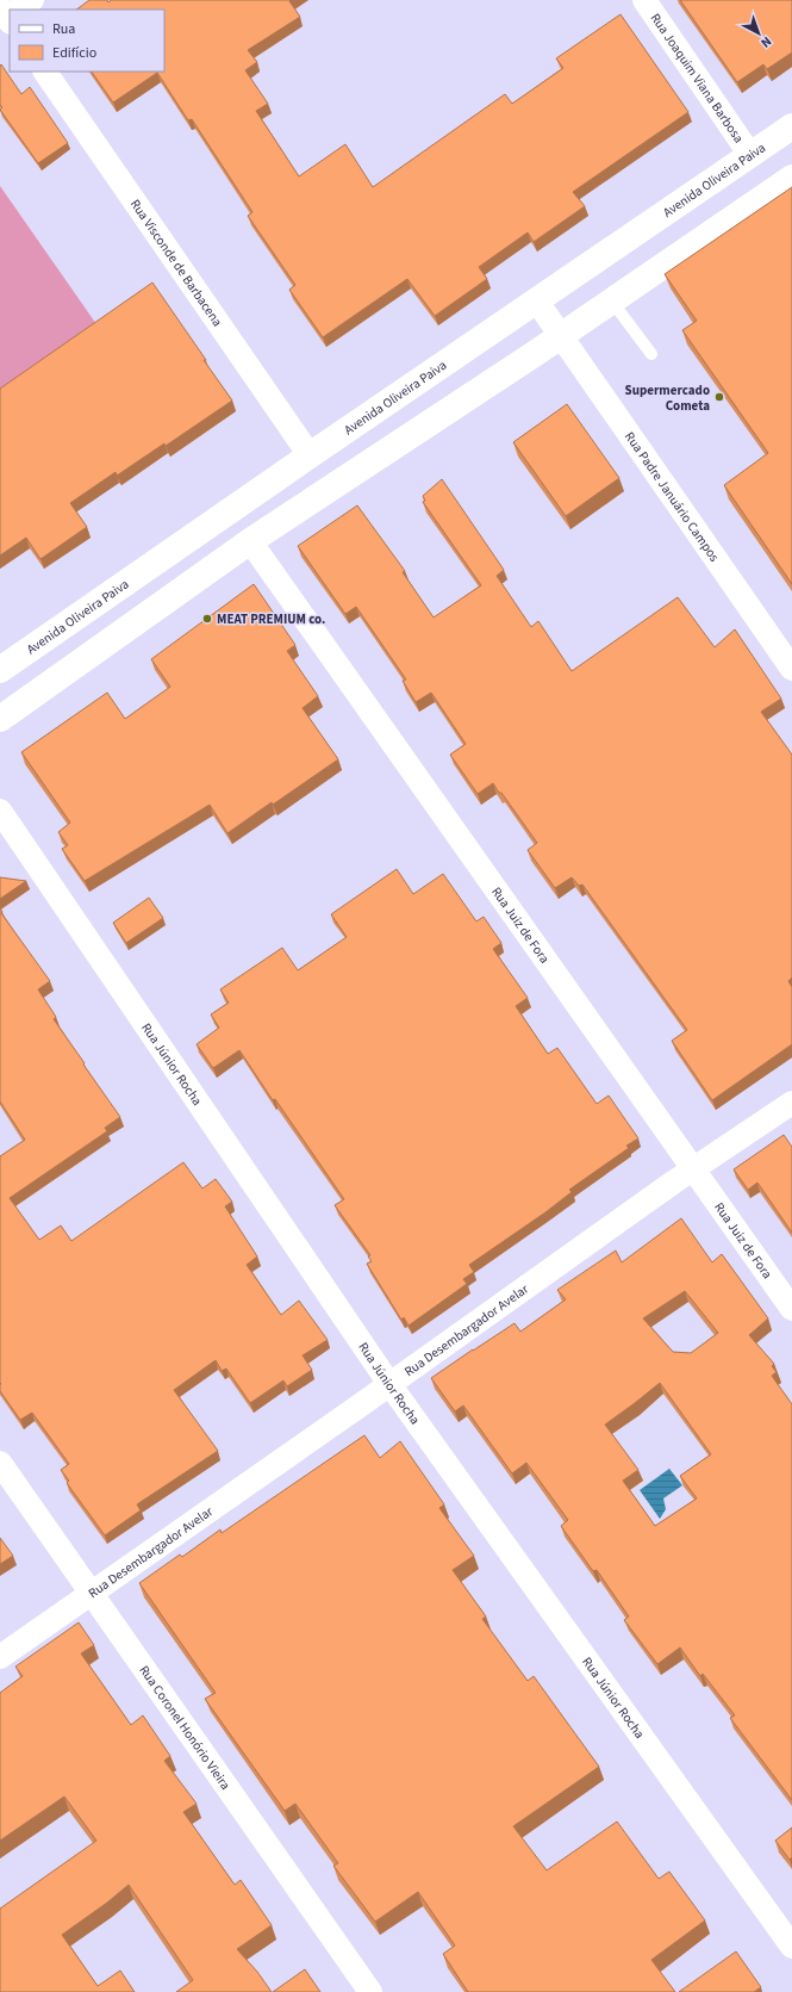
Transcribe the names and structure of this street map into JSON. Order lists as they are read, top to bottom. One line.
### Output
{"streets":{"main road":["Avenida Oliveira Paiva"],"street":["Rua Joaquim Viana Barbosa","Rua Visconde de Barbacena","Rua Padre Januário Campos","Rua Juiz de Fora","Rua Júnior Rocha","Rua Desembargador Avelar","Rua Coronel Honório Vieira"]},"crossings":[["Rua Joaquim Viana Barbosa","Avenida Oliveira Paiva"],["Avenida Oliveira Paiva","Rua Visconde de Barbacena"],["Avenida Oliveira Paiva","Rua Padre Januário Campos"],["Rua Juiz de Fora","Rua Desembargador Avelar"],["Rua Júnior Rocha","Rua Desembargador Avelar"],["Rua Desembargador Avelar","Rua Coronel Honório Vieira"]],"places":["Supermercado Cometa","MEAT PREMIUM co."],"legend":["Rua","Edifício"],"north":"bottom right"}
